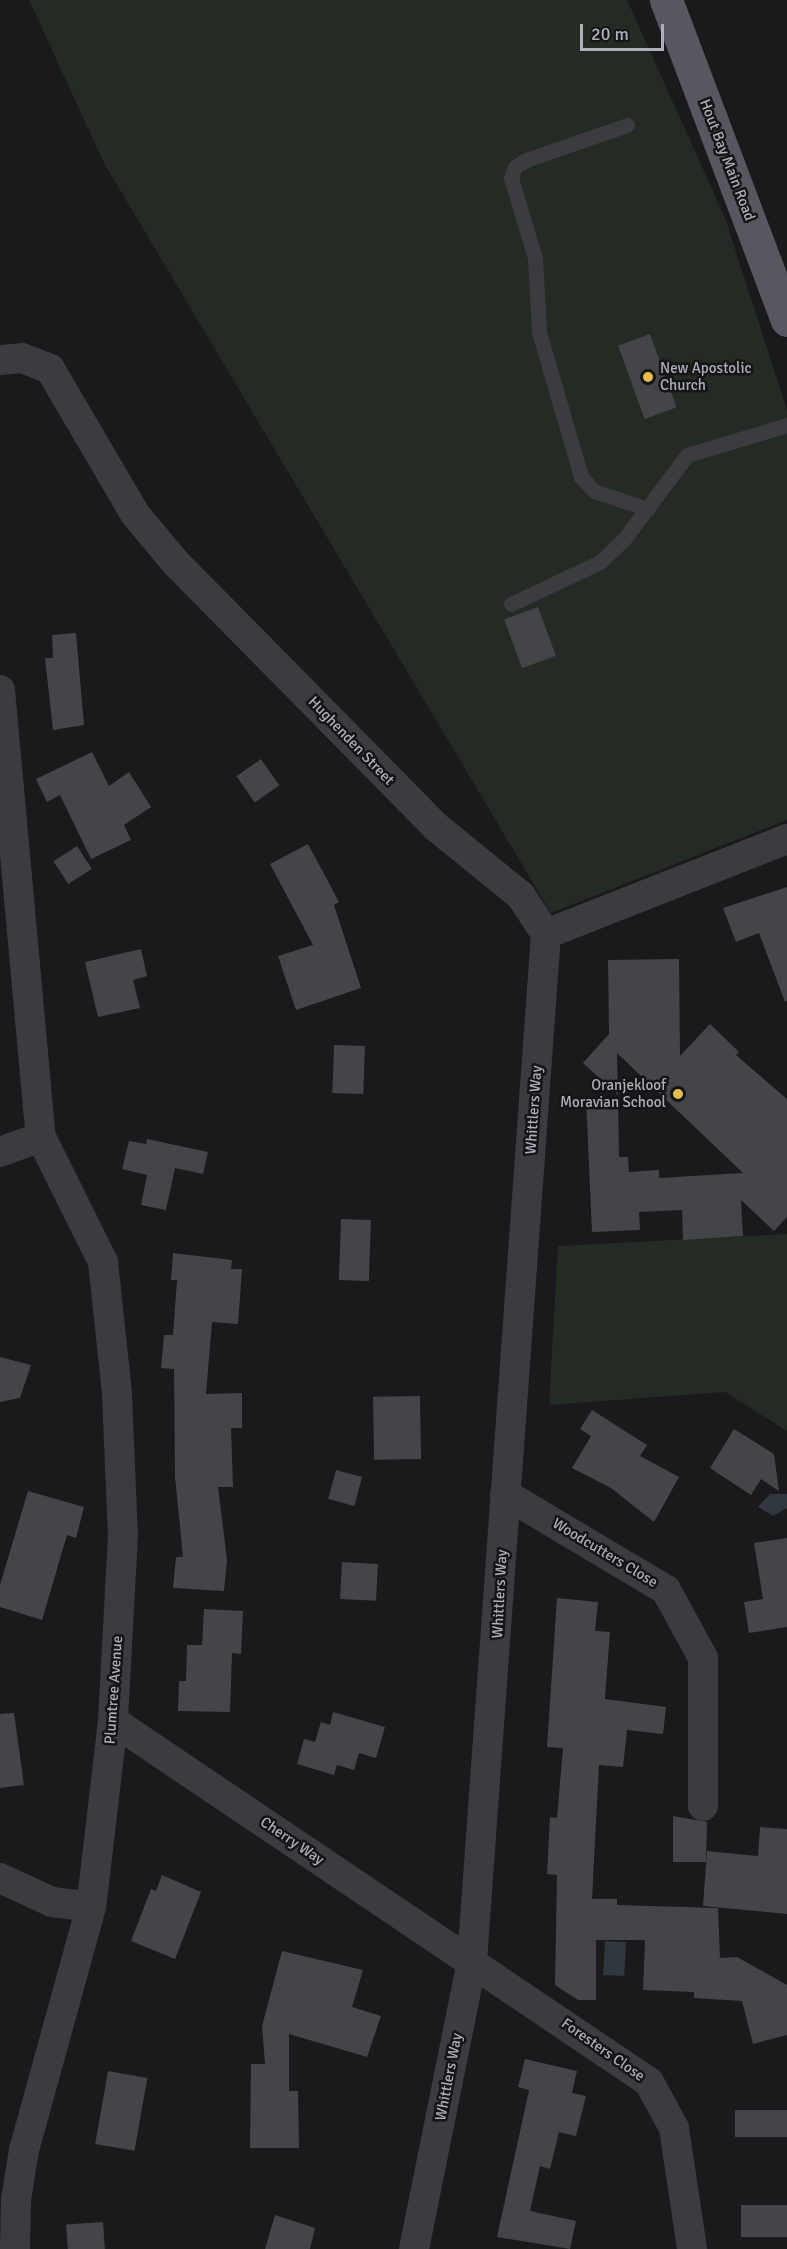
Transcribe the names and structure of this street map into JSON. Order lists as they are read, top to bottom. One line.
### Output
{"streets":{"main road":["Hout Bay Main Road"],"street":["Hughenden Street","Whittlers Way","Woodcutters Close","Plumtree Avenue","Cherry Way","Foresters Close"]},"crossings":[["Hughenden Street","Whittlers Way"],["Whittlers Way","Woodcutters Close"],["Whittlers Way","Cherry Way"],["Whittlers Way","Foresters Close"],["Plumtree Avenue","Cherry Way"],["Cherry Way","Foresters Close"]],"places":["New Apostolic Church","Oranjekloof Moravian School"],"scale_bar":"20 m"}
